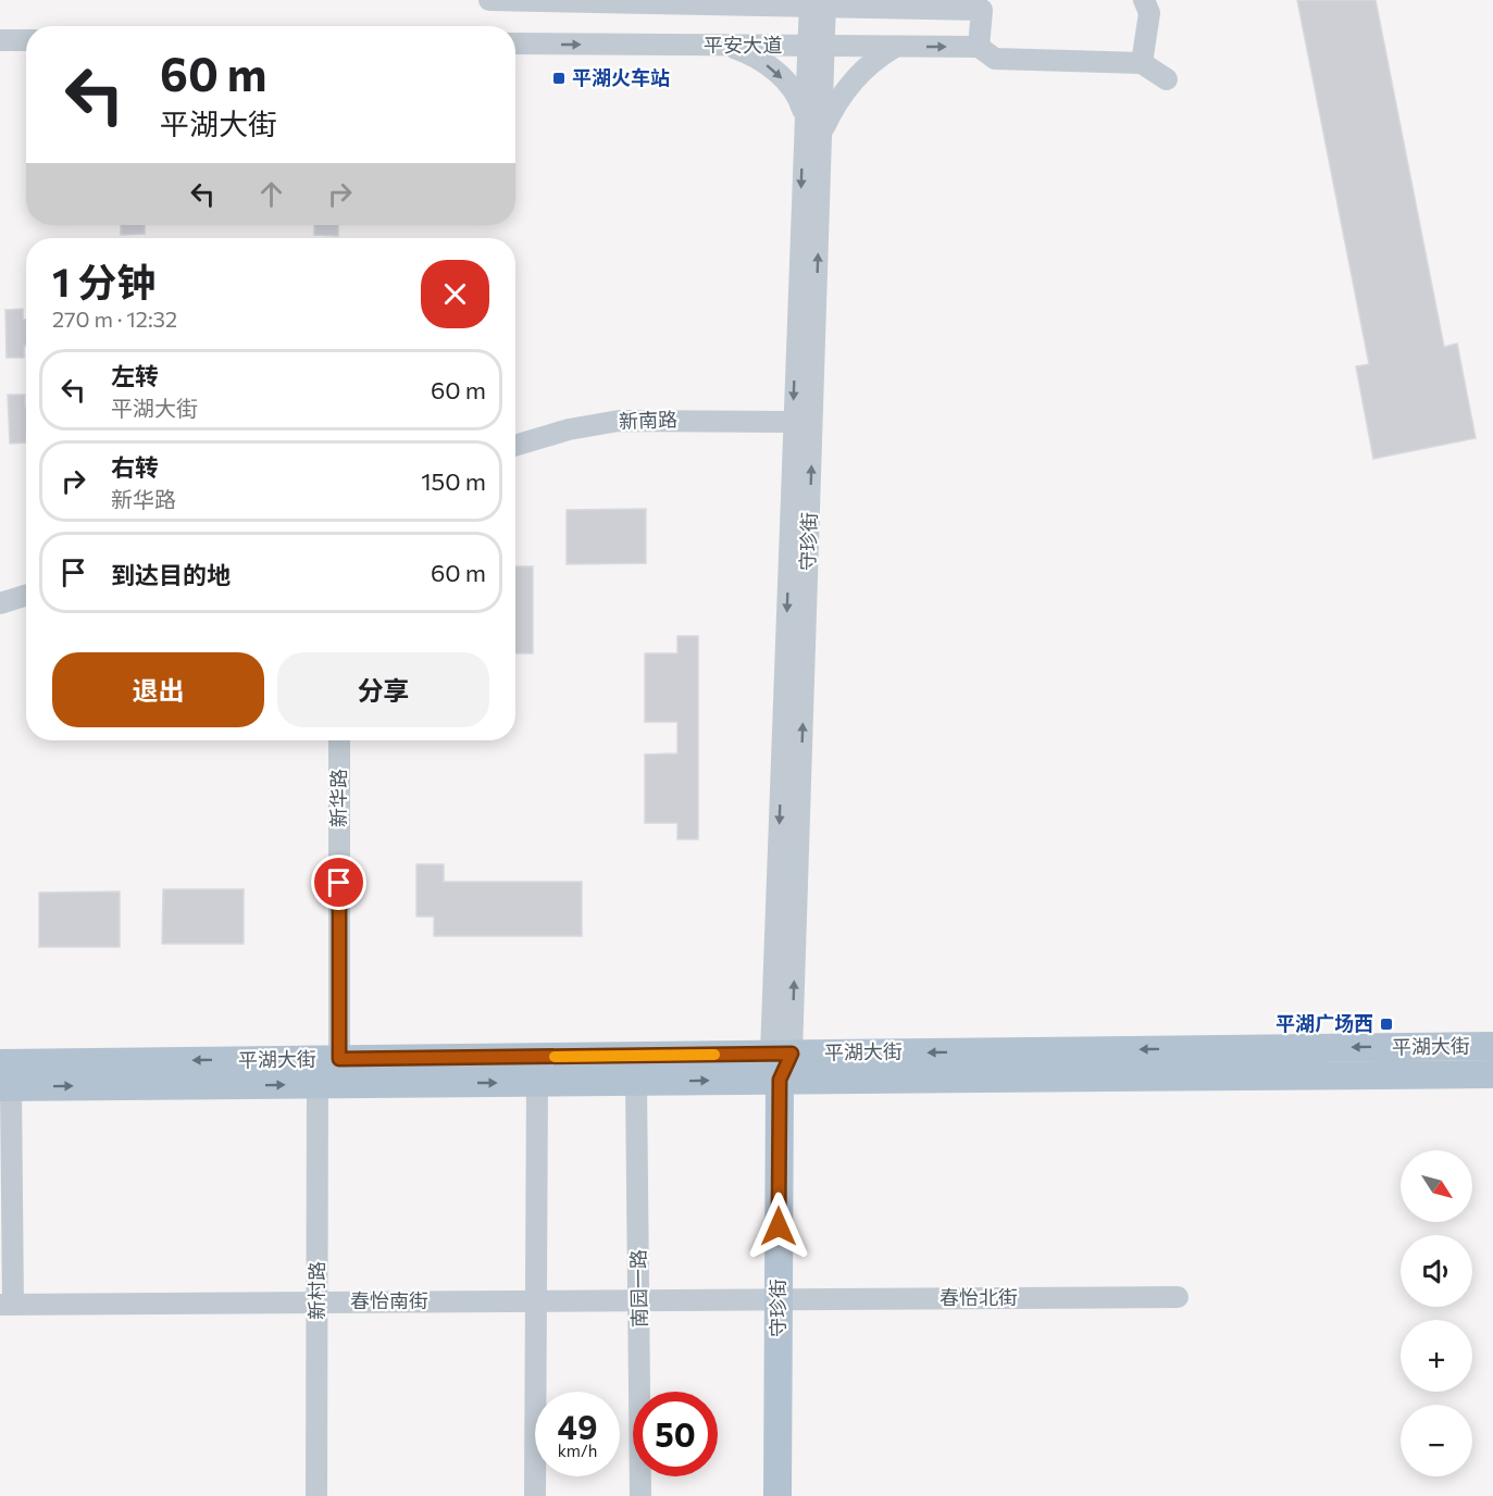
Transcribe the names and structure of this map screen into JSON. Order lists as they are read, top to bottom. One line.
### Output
{"streets":{"main road":["守珍街","平湖大街"],"street":["平安大道","新南路","新华路","南园一路","新村路","春怡北街","春怡南街"]},"crossings":[["平安大道","守珍街"],["新南路","守珍街"],["守珍街","平湖大街"],["守珍街","春怡北街"],["守珍街","春怡南街"],["新华路","平湖大街"],["平湖大街","南园一路"],["平湖大街","新村路"],["南园一路","春怡南街"],["新村路","春怡南街"],["春怡北街","春怡南街"]],"places":{"transit":["平湖火车站","平湖广场西"]},"north":"bottom right","page":{"turn":["60 m","平湖大街"],"heading":["1 分钟","270 m · 12:32"],"list":[{"name":"左转","note":"平湖大街","value":"60 m"},{"name":"右转","note":"新华路","value":"150 m"},{"name":"到达目的地","value":"60 m"}],"buttons":["退出","分享"],"map_buttons":["+","−"],"speed":"49 km/h","limit":"50"}}
